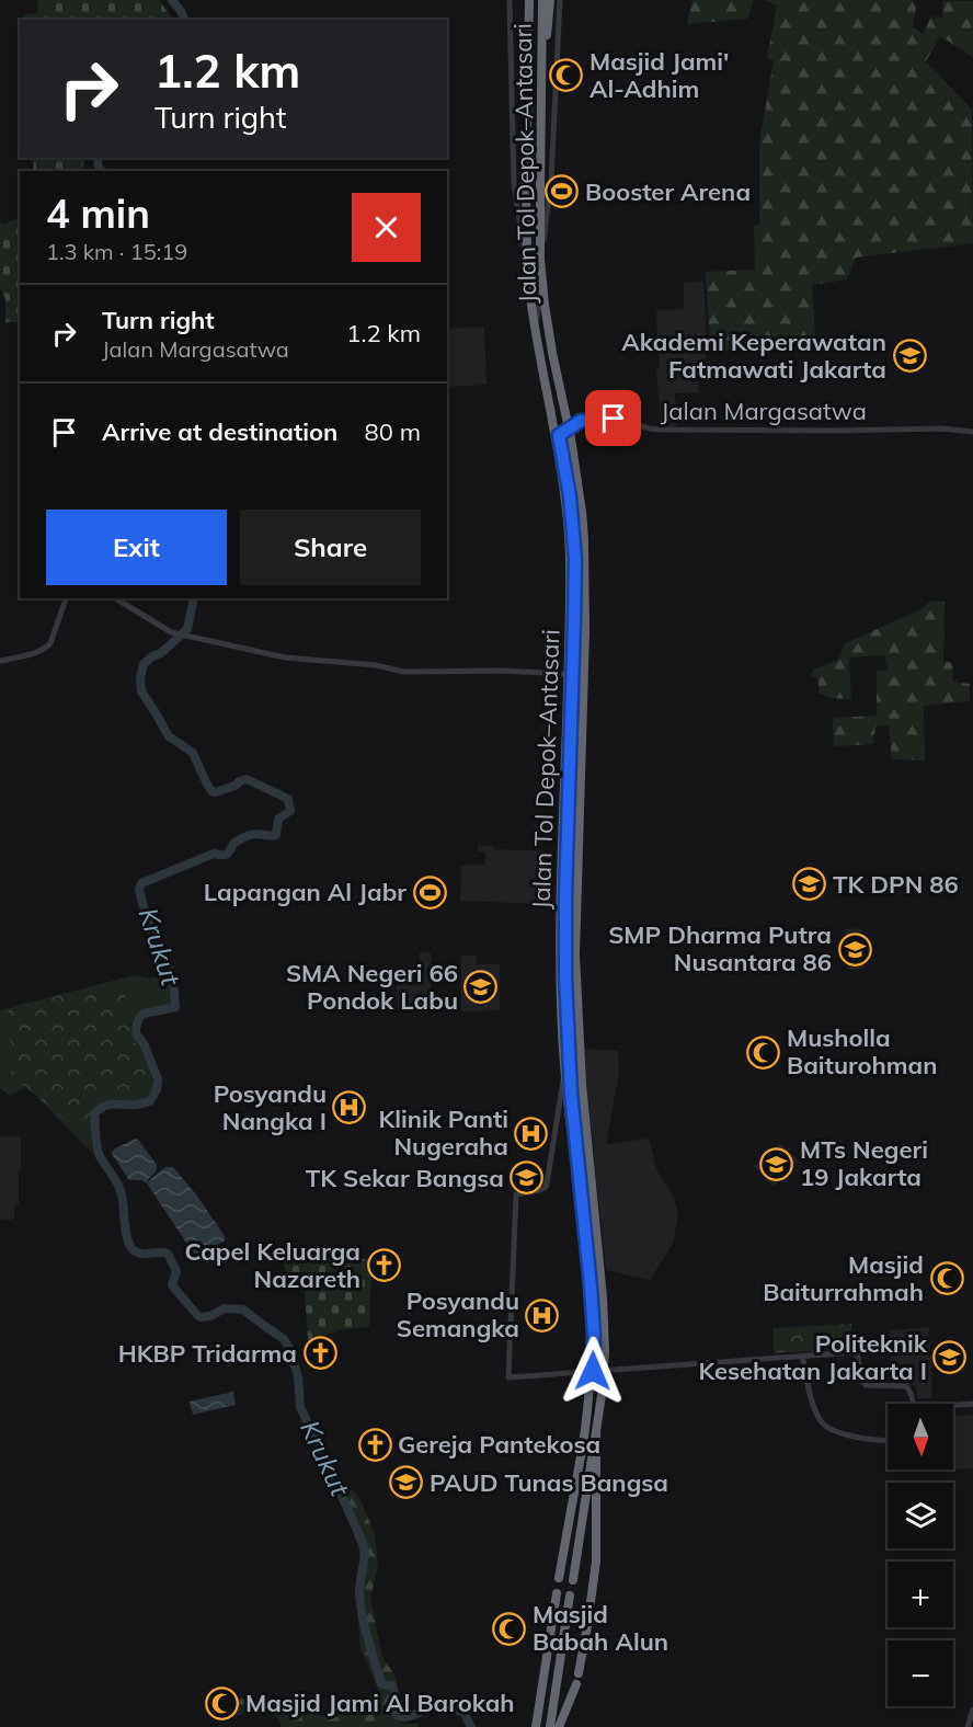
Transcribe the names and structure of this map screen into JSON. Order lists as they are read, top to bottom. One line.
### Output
{"streets":{"highway":["Jalan Tol Depok–Antasari"],"street":["Jalan Margasatwa"]},"water":["Krukut"],"places":{"mosque":["Masjid Jami' Al-Adhim","Musholla Baiturohman","Masjid Baiturrahmah","Masjid Babah Alun","Masjid Jami Al Barokah"],"sports":["Booster Arena","Lapangan Al Jabr"],"school or university":["Akademi Keperawatan Fatmawati Jakarta","TK DPN 86","SMP Dharma Putra Nusantara 86","SMA Negeri 66 Pondok Labu","MTs Negeri 19 Jakarta","TK Sekar Bangsa","Politeknik Kesehatan Jakarta I","PAUD Tunas Bangsa"],"hospital":["Posyandu Nangka I","Klinik Panti Nugeraha","Posyandu Semangka"],"church":["Capel Keluarga Nazareth","HKBP Tridarma","Gereja Pantekosa"]},"north":"bottom","page":{"turn":["1.2 km","Turn right"],"heading":["4 min","1.3 km · 15:19"],"list":[{"name":"Turn right","note":"Jalan Margasatwa","value":"1.2 km"},{"name":"Arrive at destination","value":"80 m"}],"buttons":["Exit","Share"],"map_buttons":["+","−"]}}
